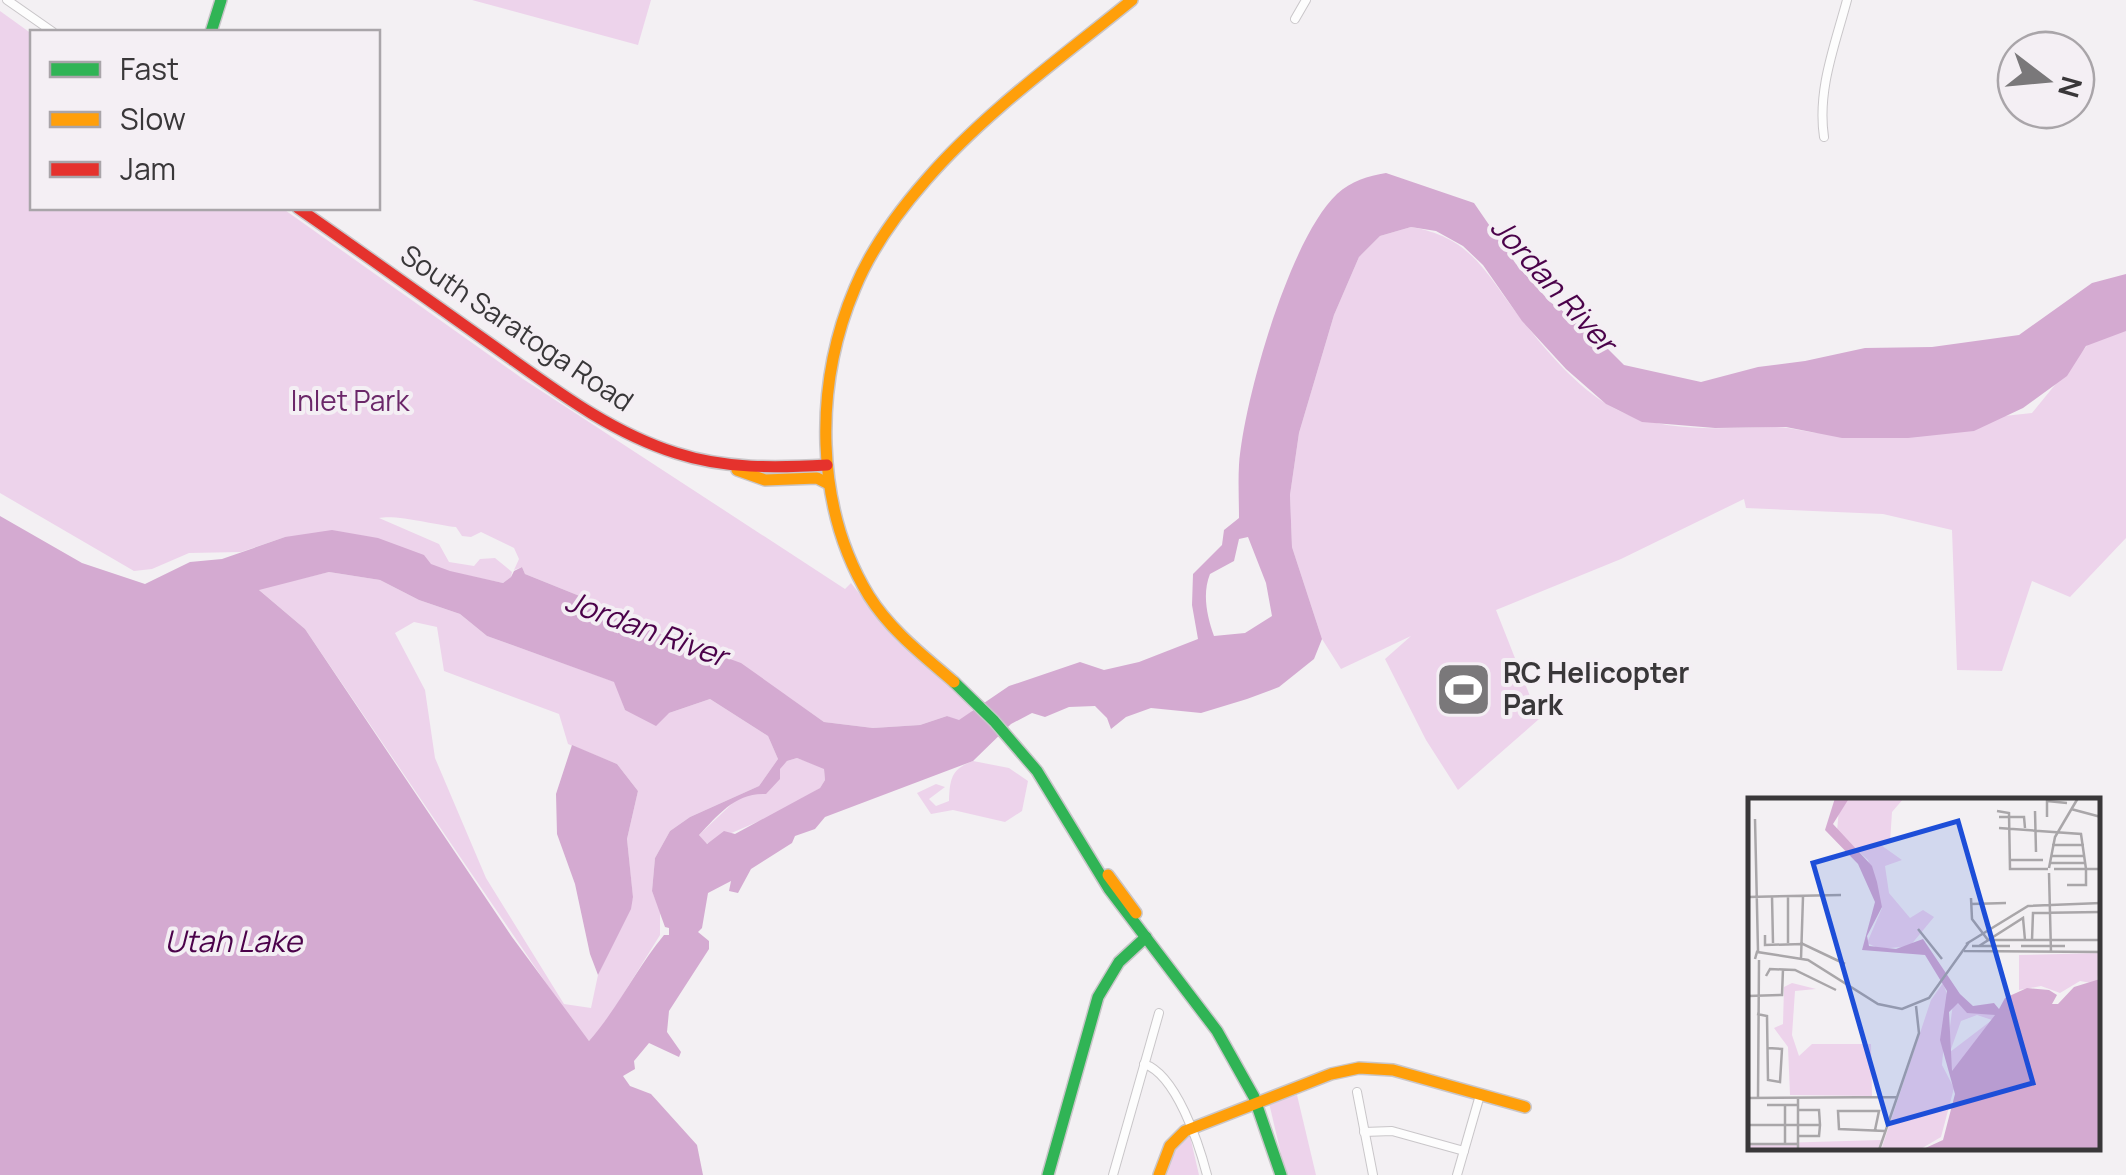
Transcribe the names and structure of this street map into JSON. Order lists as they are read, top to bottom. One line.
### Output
{"streets":{"main road":["South Saratoga Road"]},"water":["Jordan River","Utah Lake"],"parks":["Inlet Park"],"places":{"sports":["RC Helicopter Park"]},"legend":["Fast","Slow","Jam"],"north":"right"}
